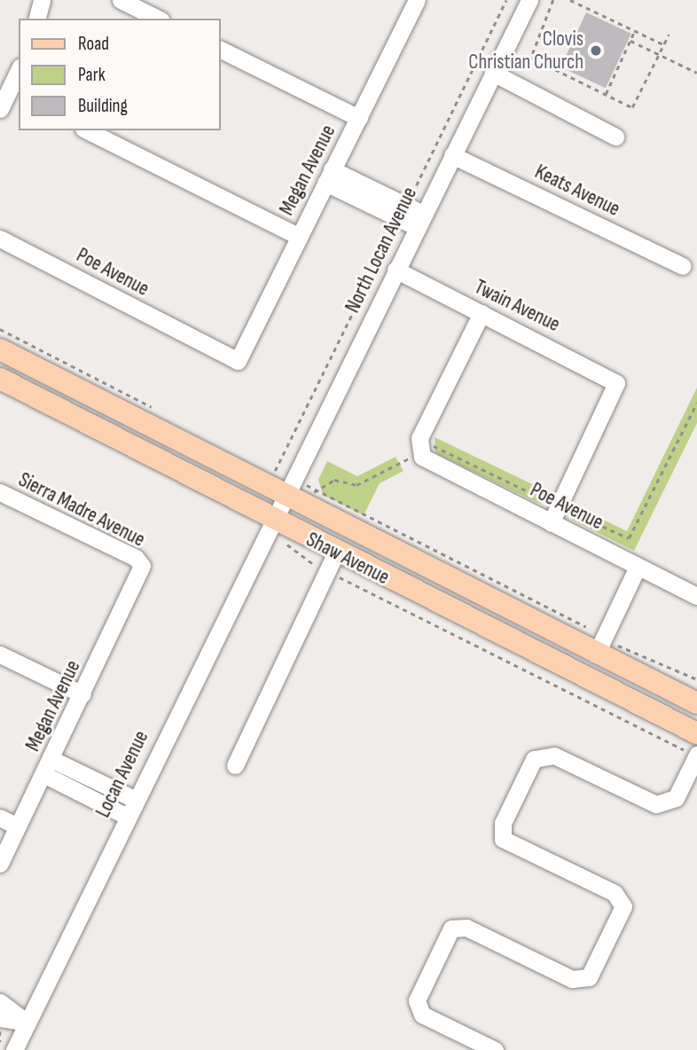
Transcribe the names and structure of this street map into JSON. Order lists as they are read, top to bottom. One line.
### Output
{"streets":{"main road":["Shaw Avenue"],"street":["Megan Avenue","Keats Avenue","North Locan Avenue","Poe Avenue","Twain Avenue","Sierra Madre Avenue","Locan Avenue"]},"crossings":[["Megan Avenue","Poe Avenue"],["Megan Avenue","Sierra Madre Avenue"],["Keats Avenue","North Locan Avenue"],["North Locan Avenue","Twain Avenue"],["North Locan Avenue","Shaw Avenue"],["North Locan Avenue","Locan Avenue"],["Shaw Avenue","Locan Avenue"]],"places":["Clovis Christian Church"],"legend":["Road","Park","Building"]}
